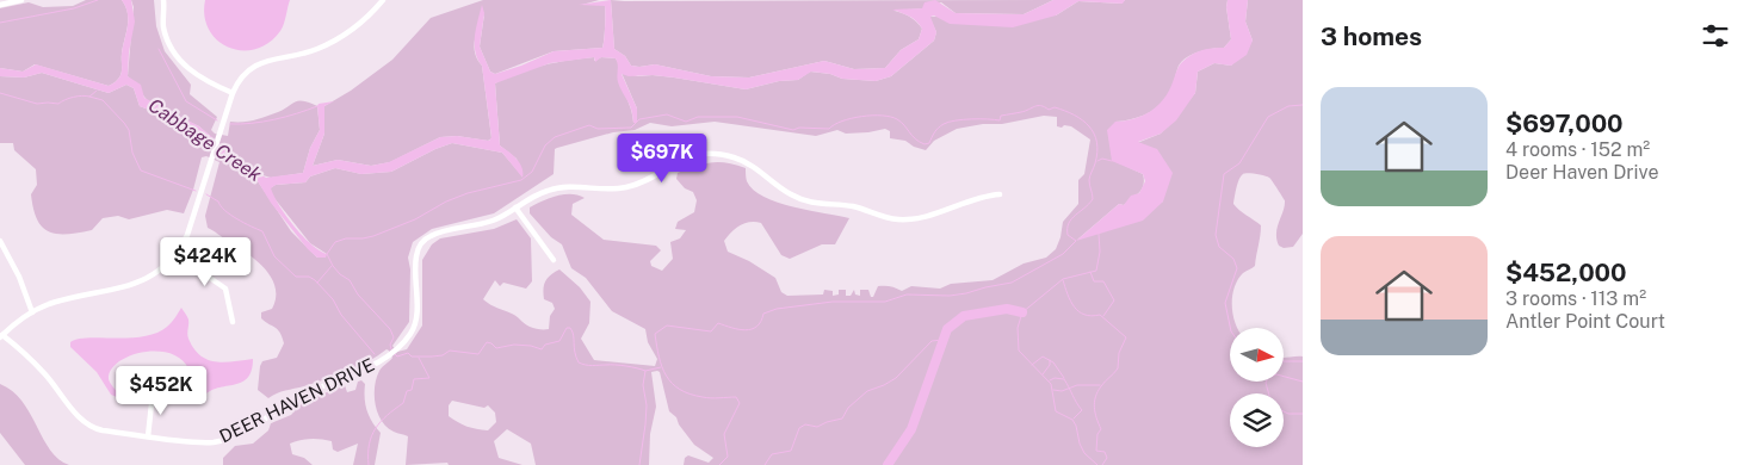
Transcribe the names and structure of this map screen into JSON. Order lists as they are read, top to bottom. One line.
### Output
{"streets":{"street":["DEER HAVEN DRIVE"]},"water":["Cabbage Creek"],"north":"right","page":{"heading":"3 homes","list":[{"name":"$697,000","note":"4 rooms · 152 m² · Deer Haven Drive"},{"name":"$452,000","note":"3 rooms · 113 m² · Antler Point Court"}],"price":["$697K","$424K","$452K"]}}
